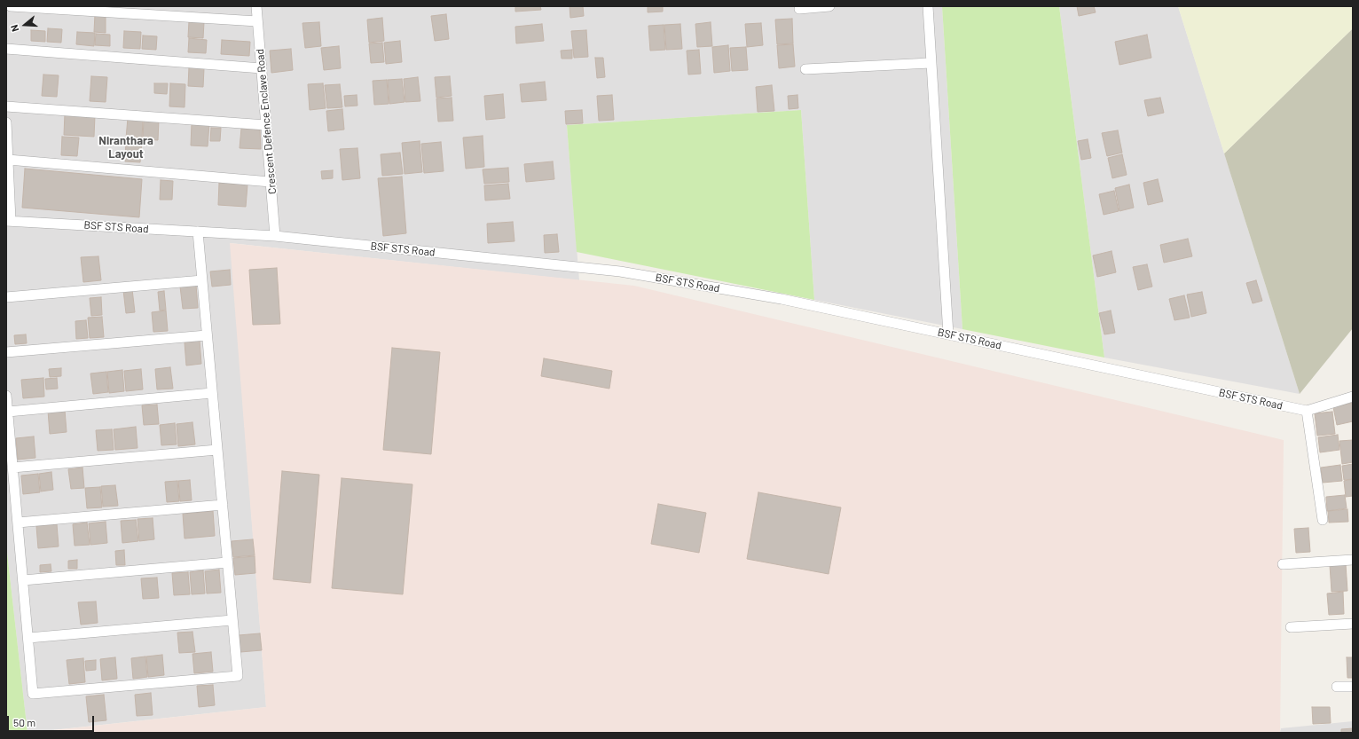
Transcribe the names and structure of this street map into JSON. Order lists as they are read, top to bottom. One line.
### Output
{"streets":{"street":["Crescent Defence Enclave Road","BSF STS Road"]},"crossings":[["Crescent Defence Enclave Road","BSF STS Road"]],"districts":["Niranthara Layout"],"scale_bar":"50 m","north":"left"}
